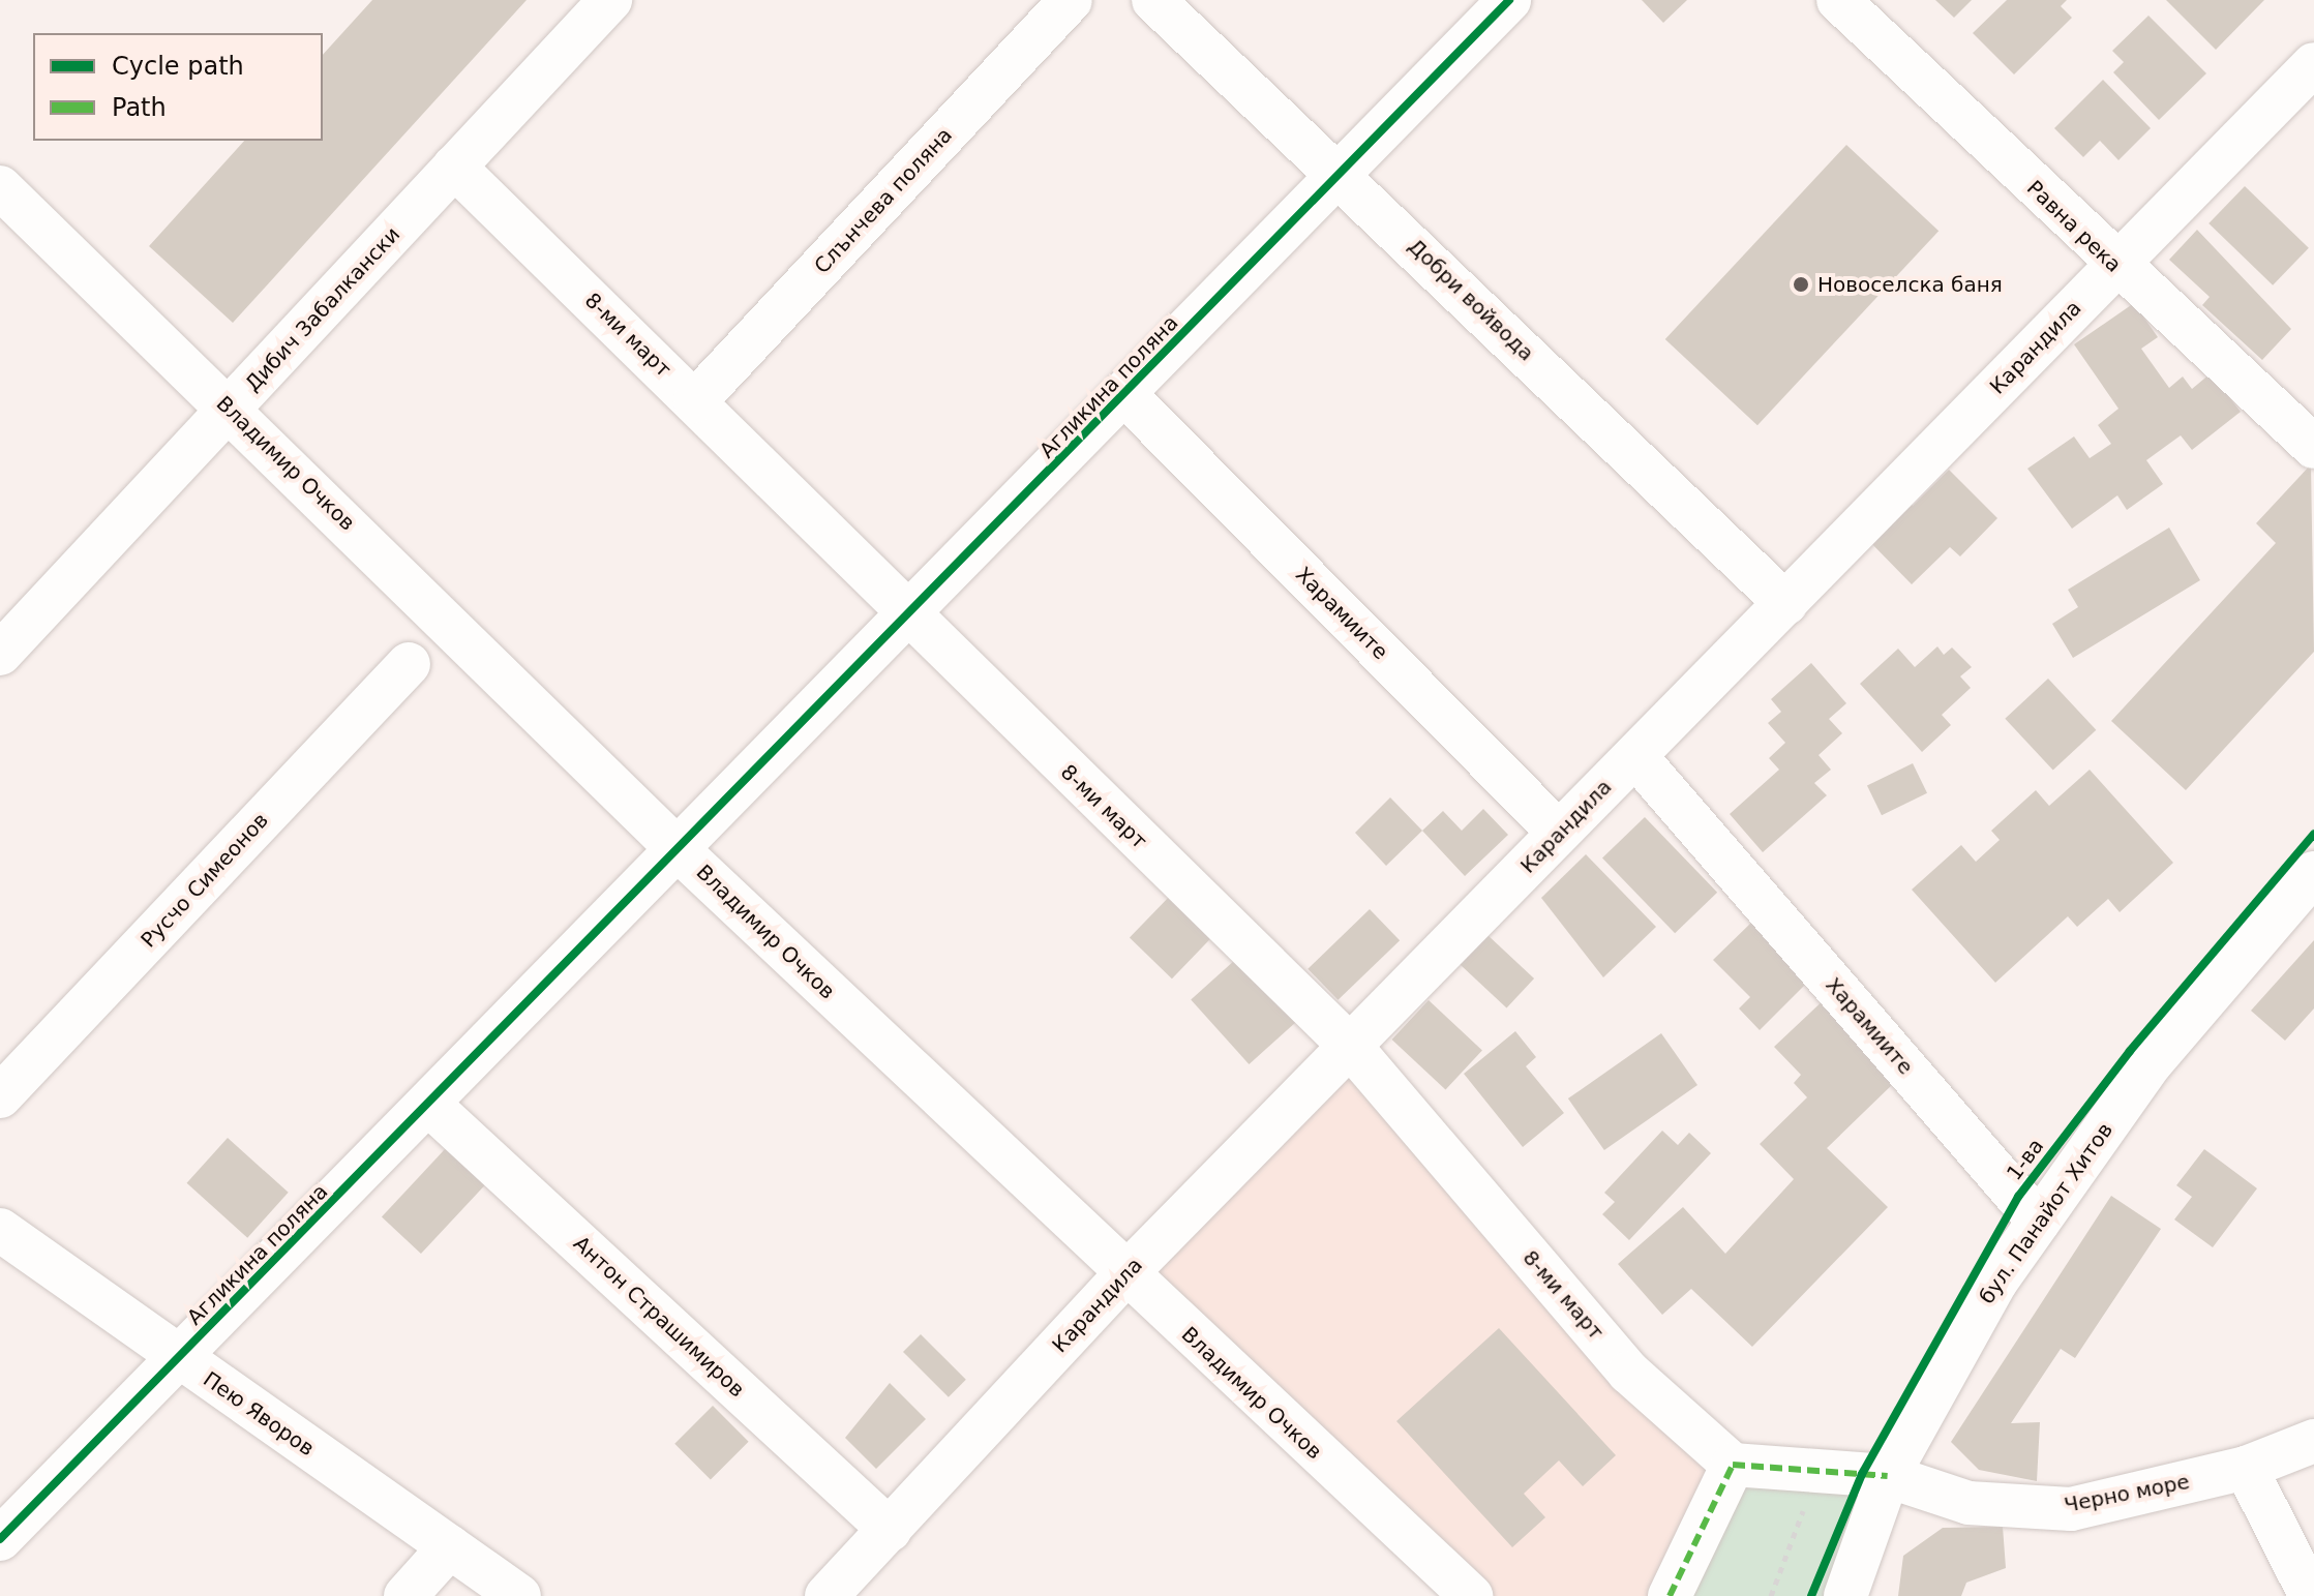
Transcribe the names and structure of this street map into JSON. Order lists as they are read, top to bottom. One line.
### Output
{"streets":{"street":["Слънчева поляна","Равна река","Добри войвода","Дибич Забалкански","8-ми март","Карандила","Агликина поляна","Владимир Очков","Харамиите","Русчо Симеонов","бул. Панайот Хитов","Антон Страшимиров","Пею Яворов","Черно море"],"cycle path":["1-ва"]},"crossings":[["Слънчева поляна","8-ми март"],["Равна река","Карандила"],["Добри войвода","Карандила"],["Добри войвода","Агликина поляна"],["Дибич Забалкански","8-ми март"],["Дибич Забалкански","Владимир Очков"],["8-ми март","Карандила"],["8-ми март","Агликина поляна"],["Карандила","Владимир Очков"],["Карандила","Харамиите"],["Карандила","Антон Страшимиров"],["Агликина поляна","Владимир Очков"],["Агликина поляна","Харамиите"],["Агликина поляна","Антон Страшимиров"],["Агликина поляна","Пею Яворов"],["Харамиите","бул. Панайот Хитов"],["бул. Панайот Хитов","Черно море"]],"places":["Новоселска баня"],"legend":["Cycle path","Path"]}
